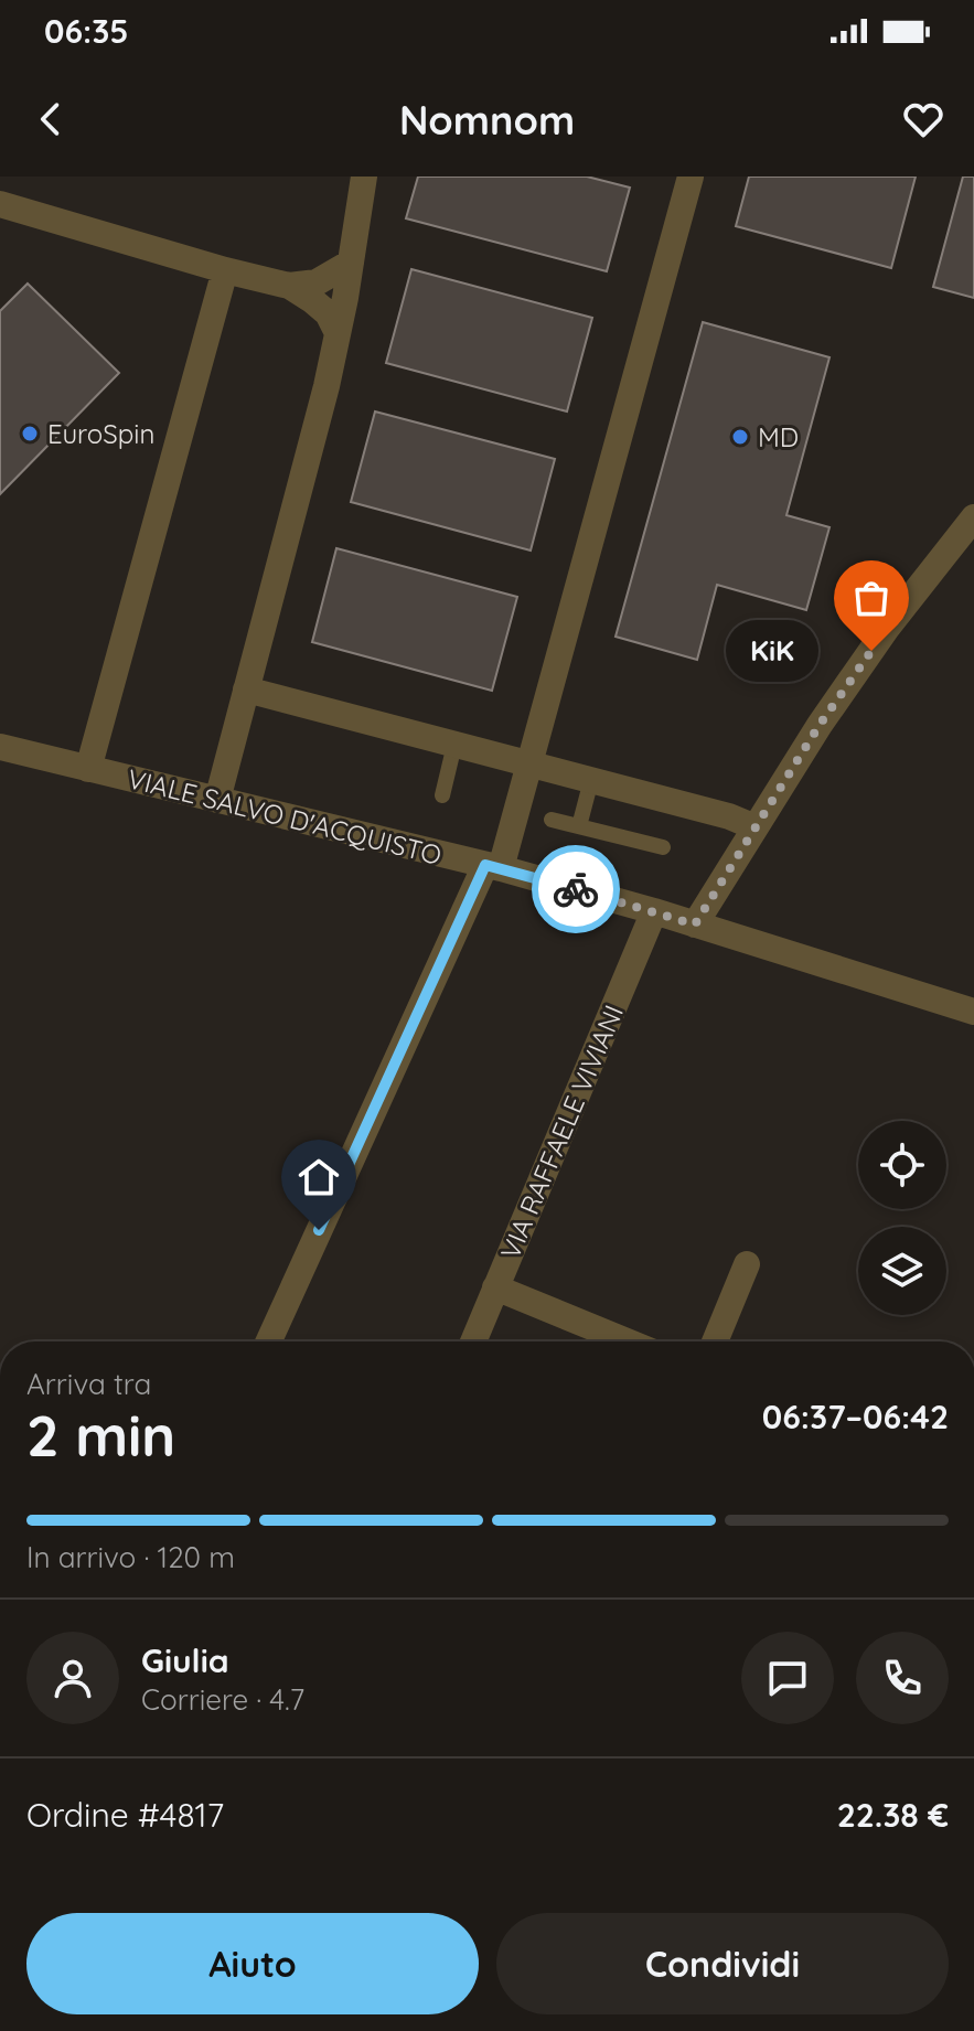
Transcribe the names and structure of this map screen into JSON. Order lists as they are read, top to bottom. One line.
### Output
{"streets":{"street":["VIALE SALVO D'ACQUISTO","VIA RAFFAELE VIVIANI"]},"crossings":[["VIALE SALVO D'ACQUISTO","VIA RAFFAELE VIVIANI"]],"places":["EuroSpin","MD","KiK"],"page":{"status":"06:35","header":"Nomnom","bubble":"KiK","heading":["2 min","Arriva tra","06:37–06:42"],"panel":["Giulia","Corriere · 4.7","Ordine #4817","22.38 €"],"bar":"In arrivo · 120 m","buttons":["Aiuto","Condividi"]}}
